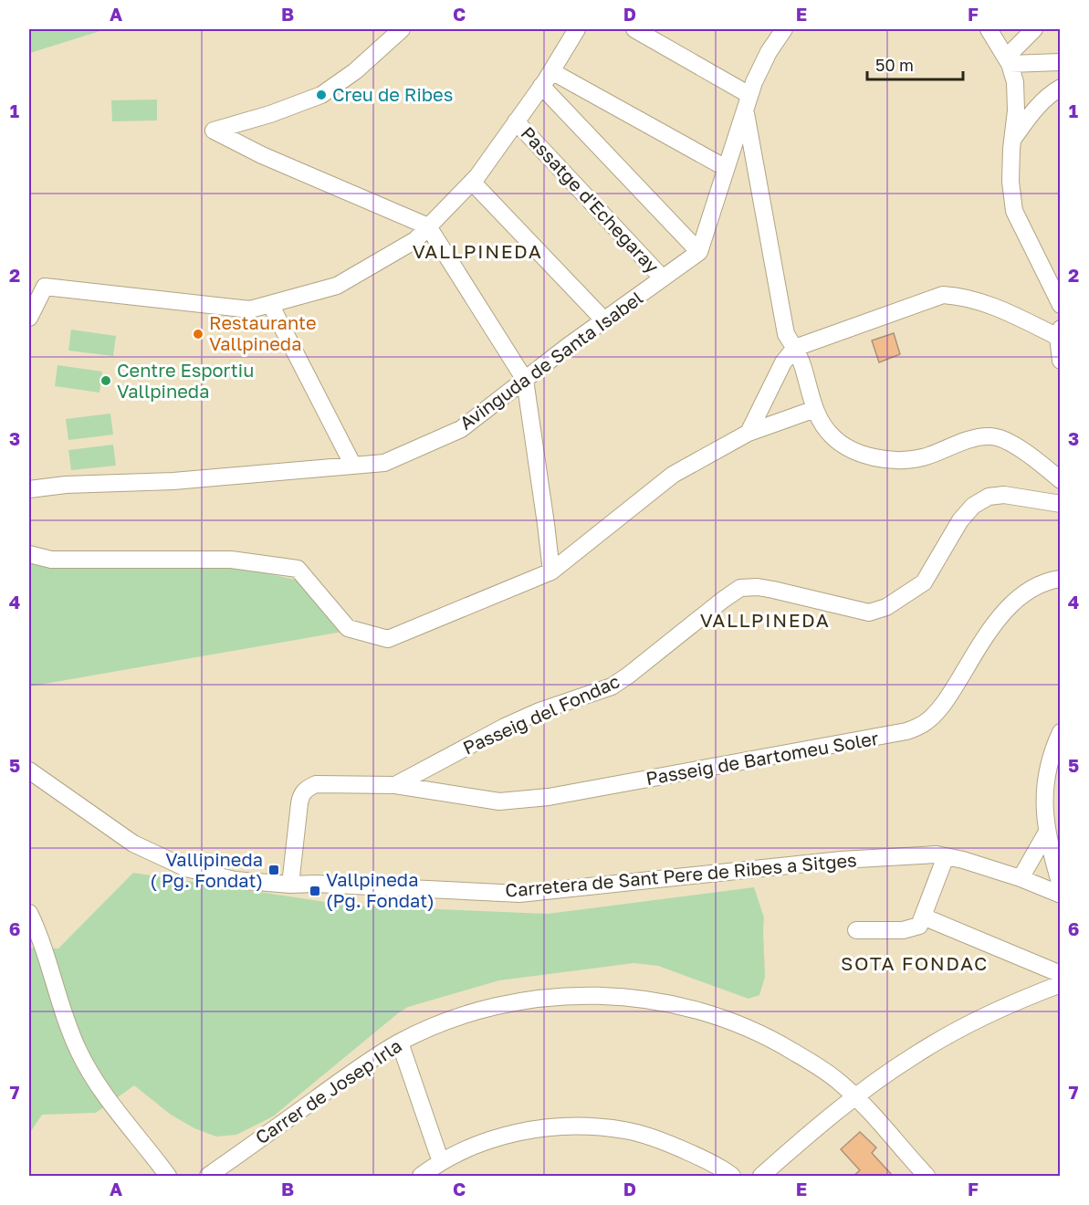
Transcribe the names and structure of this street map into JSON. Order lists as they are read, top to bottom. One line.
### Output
{"streets":{"street":["Passatge d'Echegaray","Avinguda de Santa Isabel","Passeig del Fondac","Passeig de Bartomeu Soler","Carretera de Sant Pere de Ribes a Sitges","Carrer de Josep Irla"]},"crossings":[["Passatge d'Echegaray","Avinguda de Santa Isabel"],["Passeig del Fondac","Passeig de Bartomeu Soler"],["Passeig del Fondac","Carretera de Sant Pere de Ribes a Sitges"]],"districts":["VALLPINEDA","VALLPINEDA","SOTA FONDAC"],"places":{"other":["Creu de Ribes","Restaurante Vallpineda","Centre Esportiu Vallpineda"],"transit":["Vallipineda ( Pg. Fondat)","Vallpineda (Pg. Fondat)"]},"scale_bar":"50 m","grid":{"columns":["A","B","C","D","E","F"],"rows":["1","2","3","4","5","6","7"]}}
